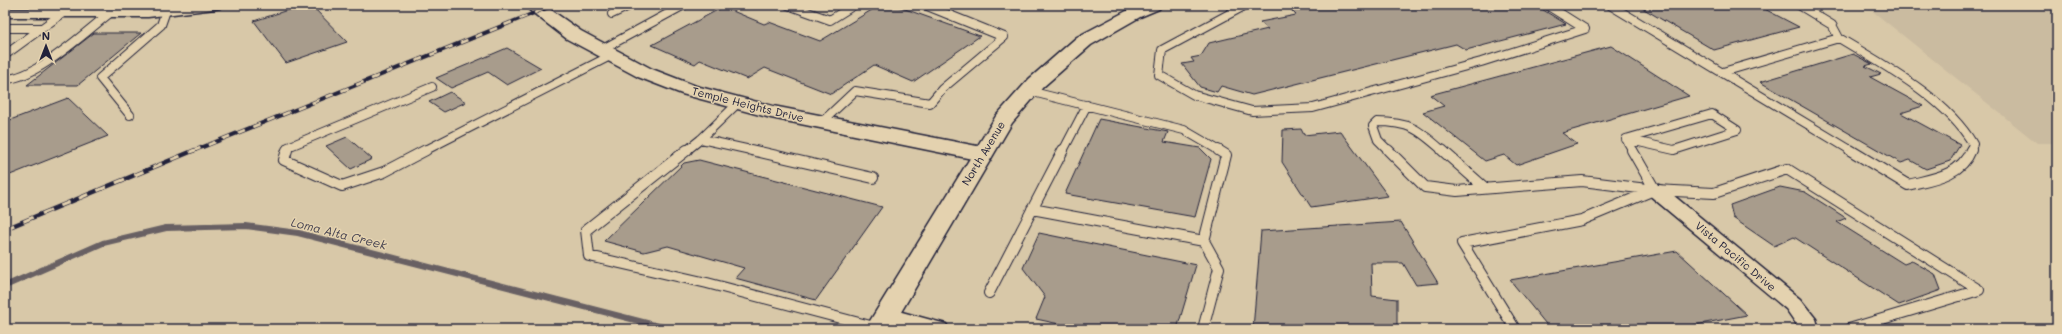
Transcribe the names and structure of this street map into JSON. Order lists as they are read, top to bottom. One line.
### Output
{"streets":{"street":["Temple Heights Drive","North Avenue","Vista Pacific Drive"]},"crossings":[["Temple Heights Drive","North Avenue"]],"water":["Loma Alta Creek"],"north":"top"}
